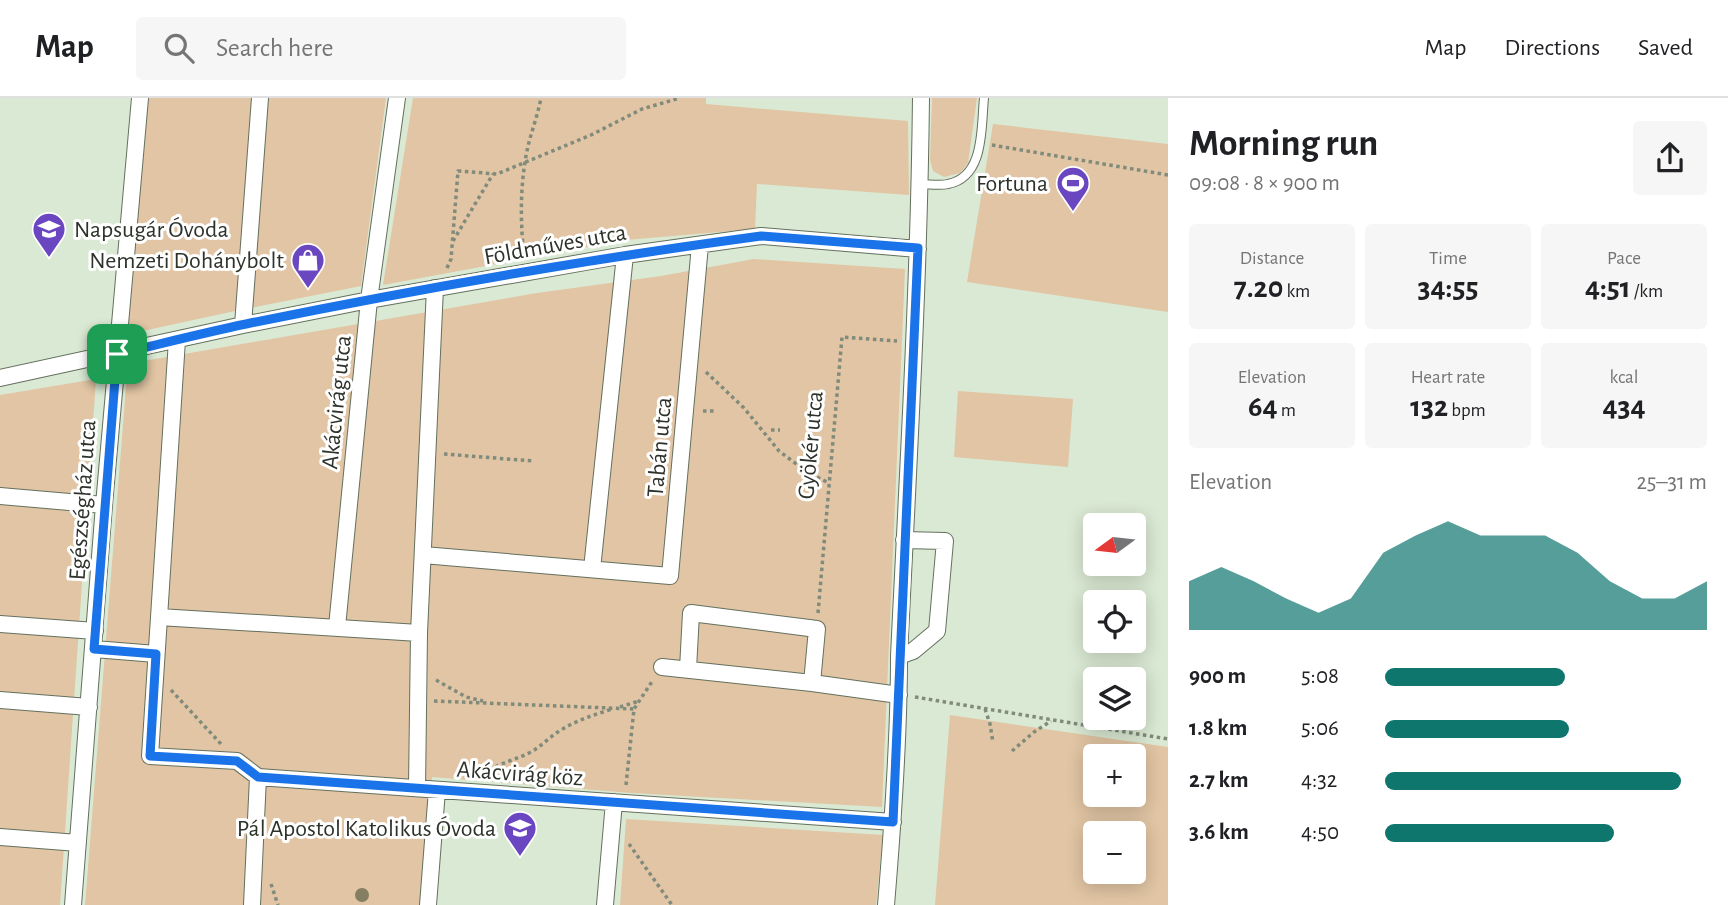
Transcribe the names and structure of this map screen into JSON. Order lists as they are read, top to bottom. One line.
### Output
{"streets":{"street":["Földműves utca","Akácvirág utca","Tabán utca","Egészségház utca","Akácvirág köz"],"path":["Gyökér utca"]},"crossings":[["Földműves utca","Akácvirág utca"],["Földműves utca","Tabán utca"],["Földműves utca","Egészségház utca"]],"places":{"sports":["Fortuna"],"school or university":["Napsugár Óvoda","Pál Apostol Katolikus Óvoda"],"shop":["Nemzeti Dohánybolt"]},"north":"left","page":{"header":"Map","search":"Search here","nav":["Map","Directions","Saved"],"heading":["Morning run","09:08 · 8 × 900 m"],"stats":[["Distance","7.20 km"],["Time","34:55"],["Pace","4:51 /km"],["Elevation","64 m"],["Heart rate","132 bpm"],["kcal","434"]],"chart":["Elevation","25–31 m"],"map_buttons":["+","−"],"list":[{"name":"900 m","note":"5:08"},{"name":"1.8 km","note":"5:06"},{"name":"2.7 km","note":"4:32"},{"name":"3.6 km","note":"4:50"}]}}
